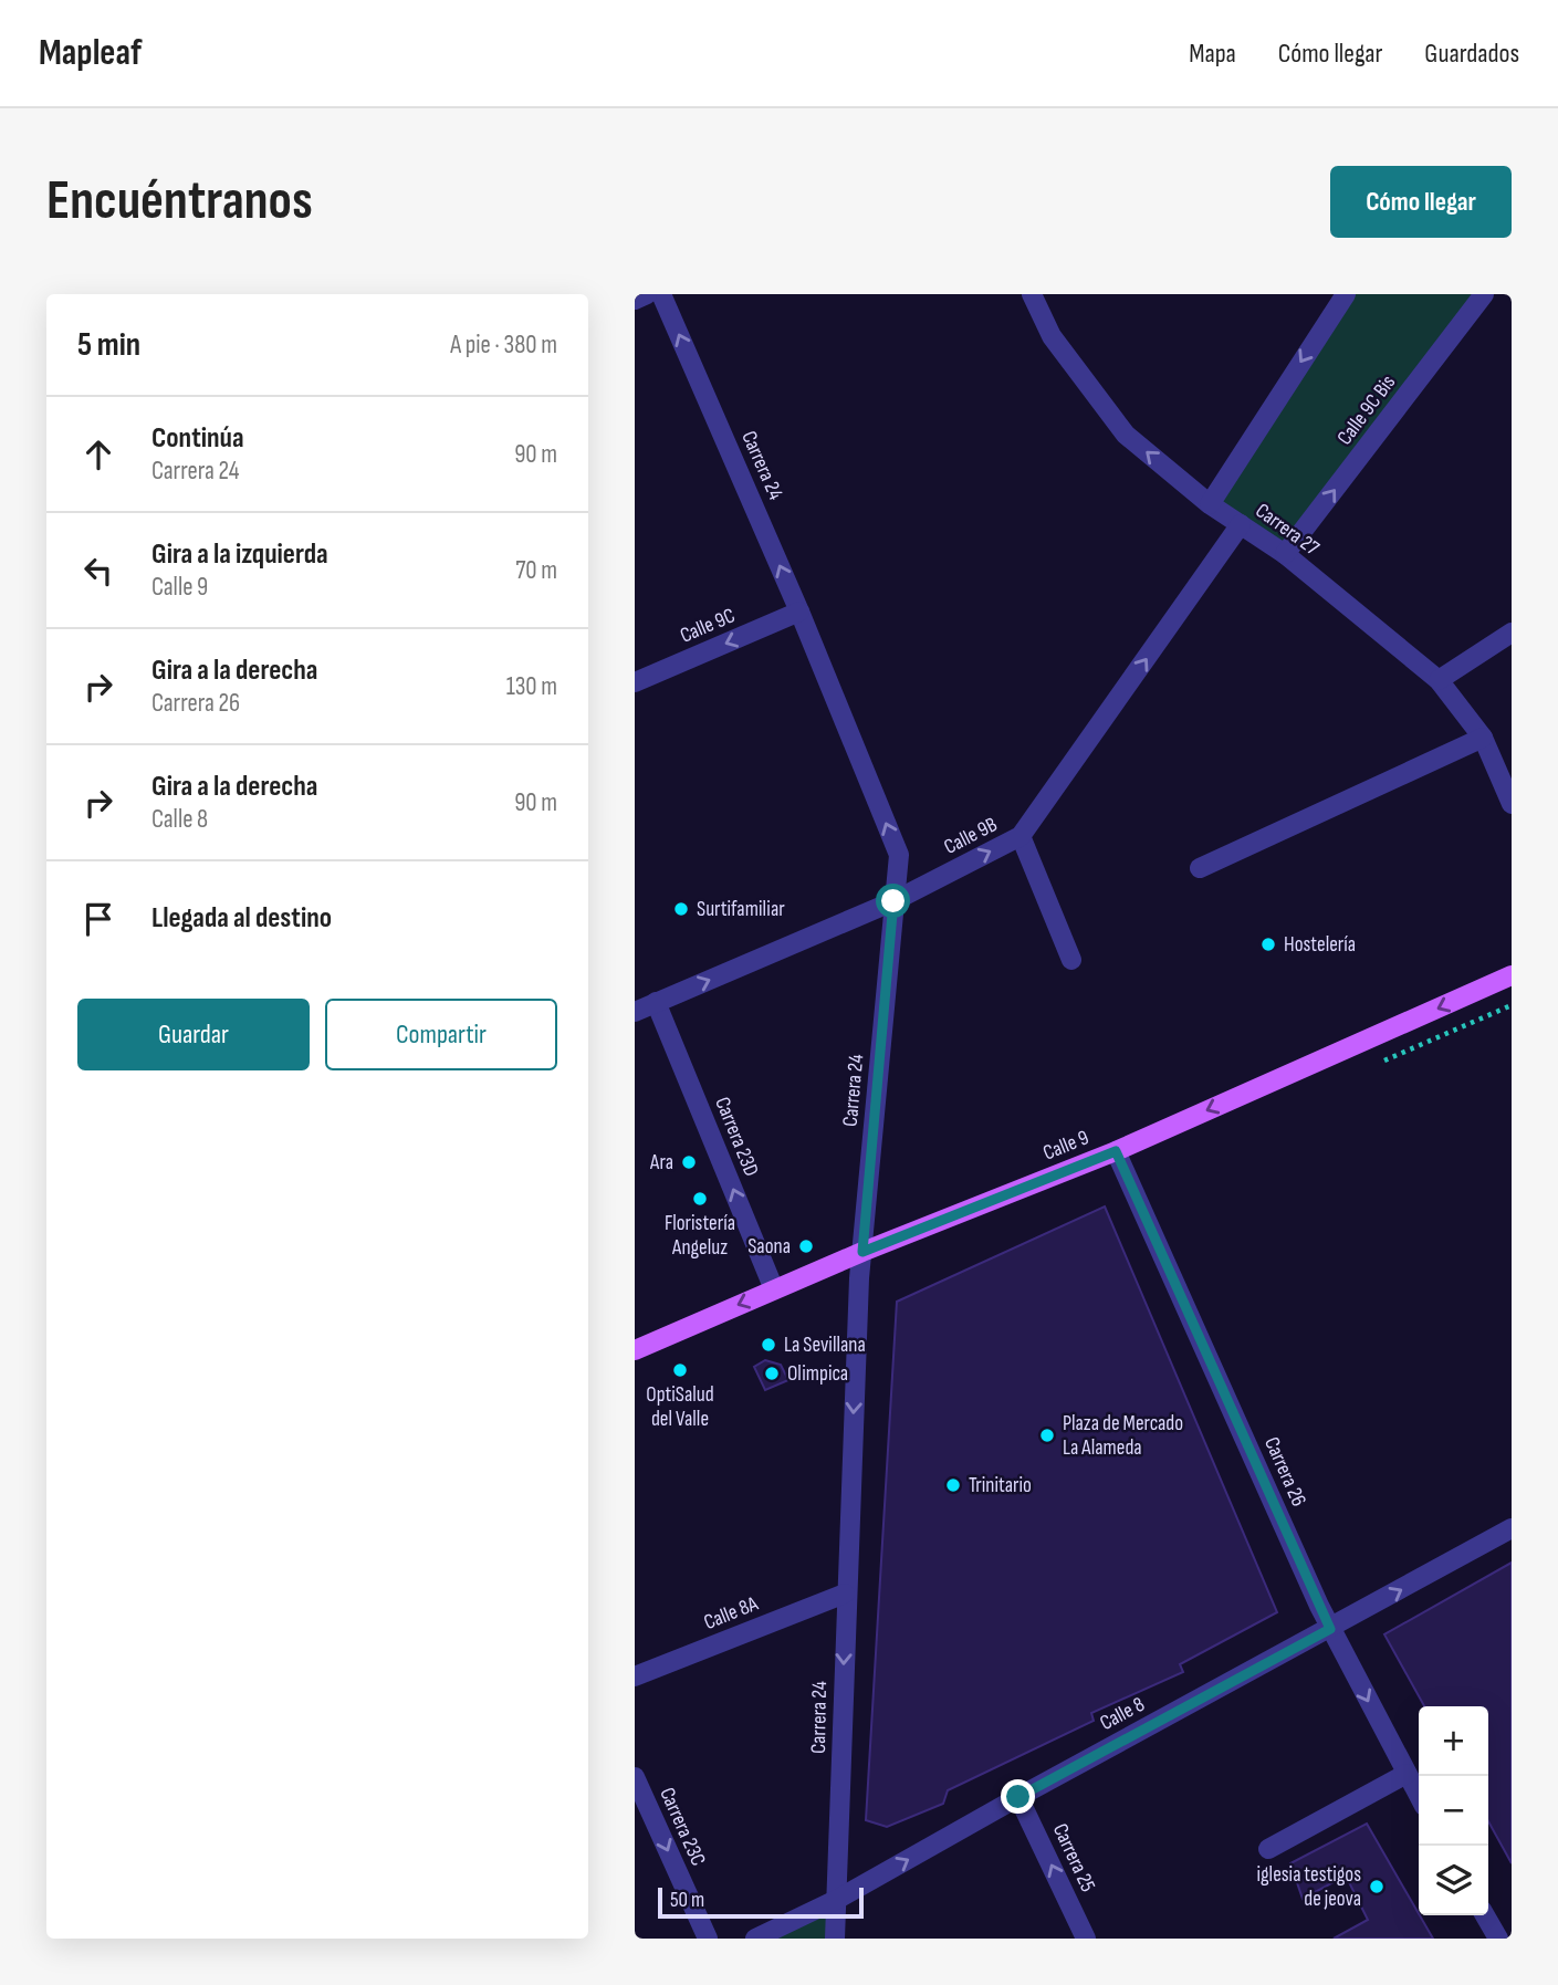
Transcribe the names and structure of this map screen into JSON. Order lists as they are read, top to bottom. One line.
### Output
{"streets":{"main road":["Calle 9"],"street":["Calle 9C Bis","Carrera 24","Carrera 27","Calle 9C","Calle 9B","Carrera 23D","Carrera 26","Calle 8A","Calle 8","Carrera 23C","Carrera 25"]},"crossings":[["Calle 9C Bis","Carrera 27"],["Carrera 24","Calle 9C"],["Carrera 24","Calle 9B"],["Carrera 24","Calle 9"],["Carrera 24","Calle 8A"],["Carrera 24","Calle 8"],["Carrera 27","Calle 9B"],["Calle 9B","Carrera 23D"],["Carrera 23D","Calle 9"],["Calle 9","Carrera 26"],["Carrera 26","Calle 8"],["Calle 8","Carrera 25"]],"one_way":["Carrera 27","Calle 9C","Calle 9B","Carrera 23D","Calle 9","Calle 8","Carrera 23C","Carrera 25"],"places":["Surtifamiliar","Hostelería","Ara","Floristería Angeluz","Saona","La Sevillana","OptiSalud del Valle","Olimpica","Plaza de Mercado La Alameda","Trinitario","iglesia testigos de jeova"],"scale_bar":"50 m","page":{"header":"Mapleaf","nav":["Mapa","Cómo llegar","Guardados"],"buttons":["Cómo llegar",["Guardar","Compartir"]],"title":"Encuéntranos","heading":["5 min","A pie · 380 m"],"list":[["Continúa","Carrera 24","90 m"],["Gira a la izquierda","Calle 9","70 m"],["Gira a la derecha","Carrera 26","130 m"],["Gira a la derecha","Calle 8","90 m"],"Llegada al destino"],"map_buttons":["+","−"],"scale":"50 m"}}
